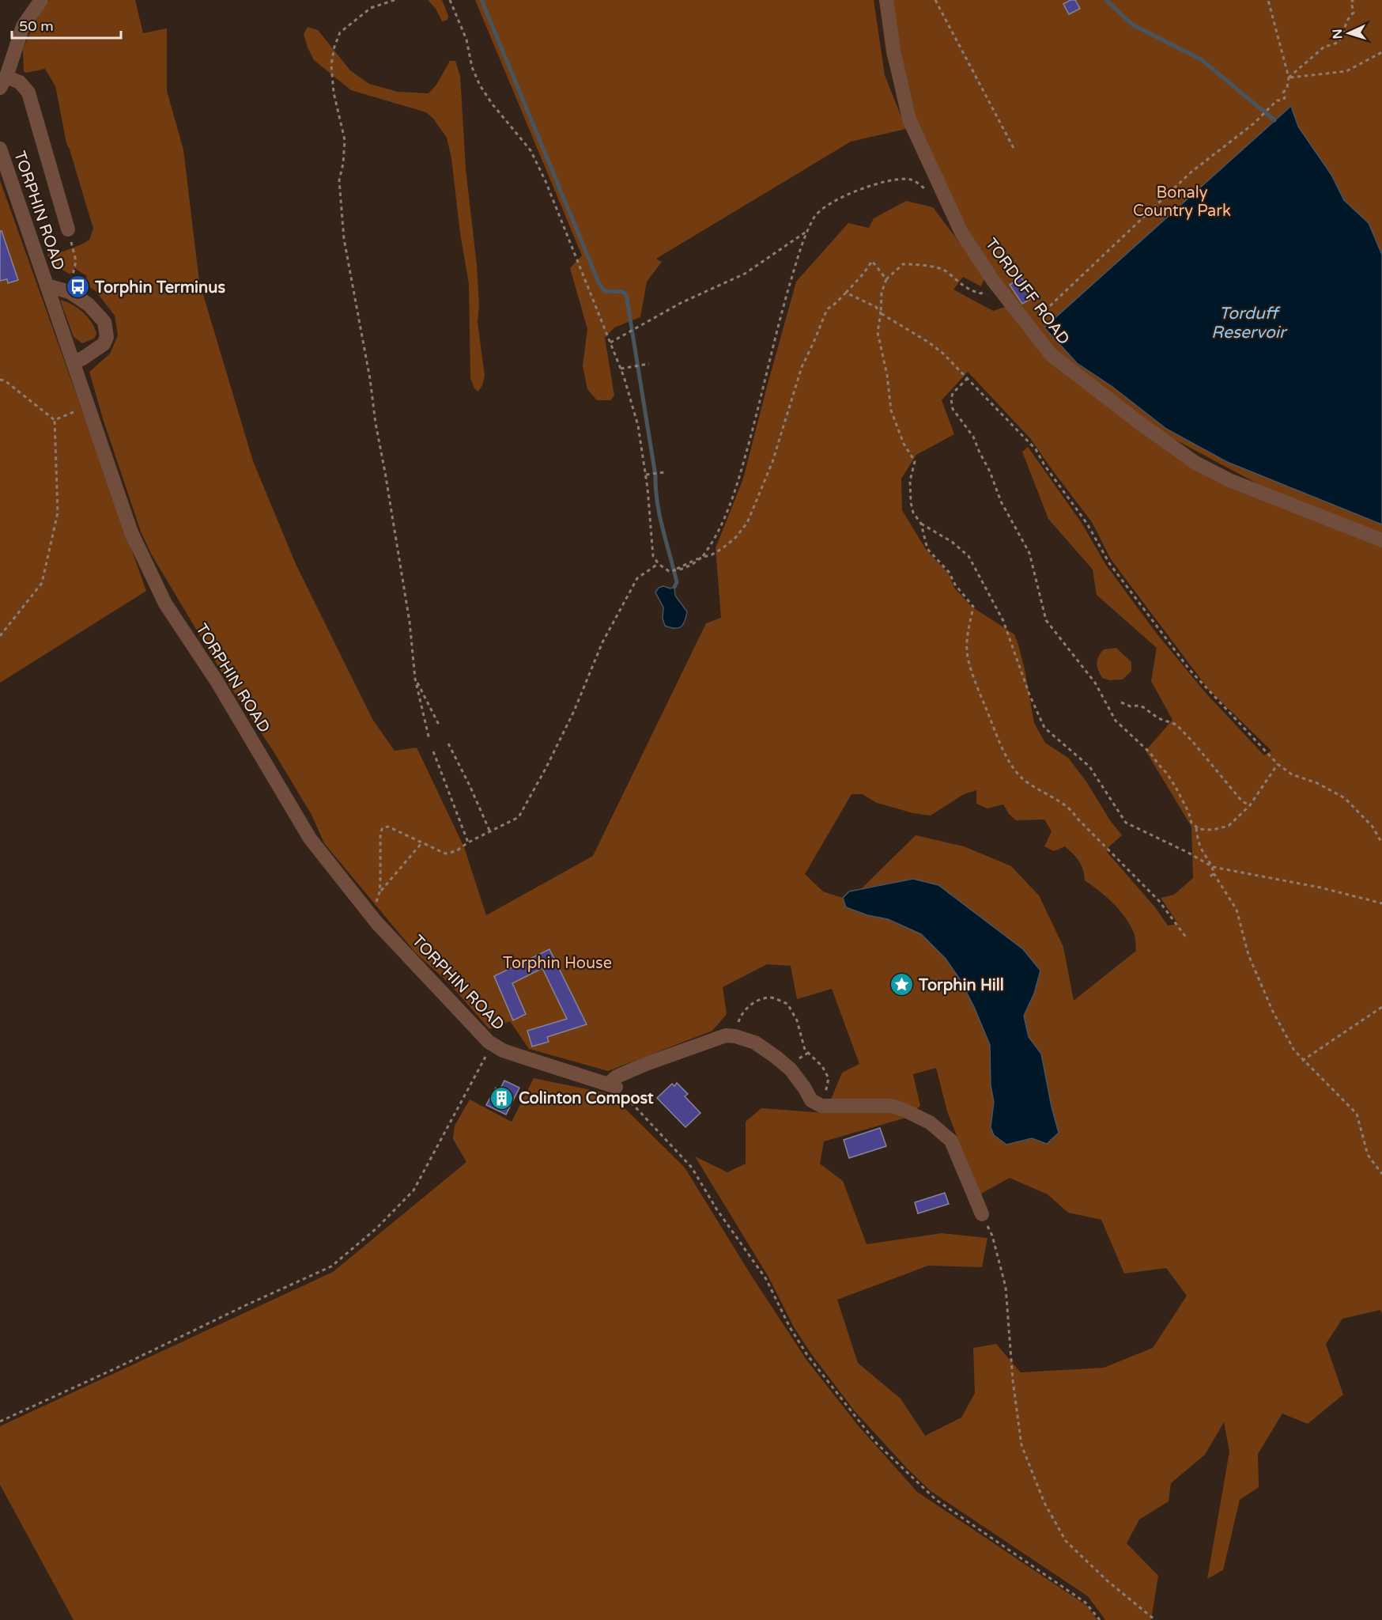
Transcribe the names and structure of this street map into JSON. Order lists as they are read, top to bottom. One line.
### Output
{"streets":{"street":["TORPHIN ROAD","TORDUFF ROAD"]},"water":["Torduff Reservoir"],"parks":["Bonaly Country Park","Torphin House"],"places":{"bus stop":["Torphin Terminus"],"place":["Torphin Hill"],"building":["Colinton Compost"]},"scale_bar":"50 m","north":"left"}
